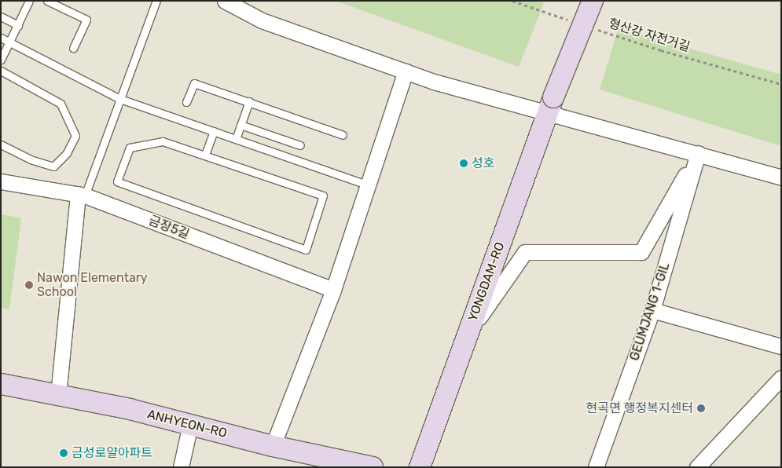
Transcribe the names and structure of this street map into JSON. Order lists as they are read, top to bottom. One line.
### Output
{"streets":{"main road":["YONGDAM-RO","ANHYEON-RO"],"street":["금장5길","GEUMJANG 1-GIL"],"path":["형산강 자전거길"]},"places":["성호","Nawon Elementary School","현곡면 행정복지센터","금성로얄아파트"]}
